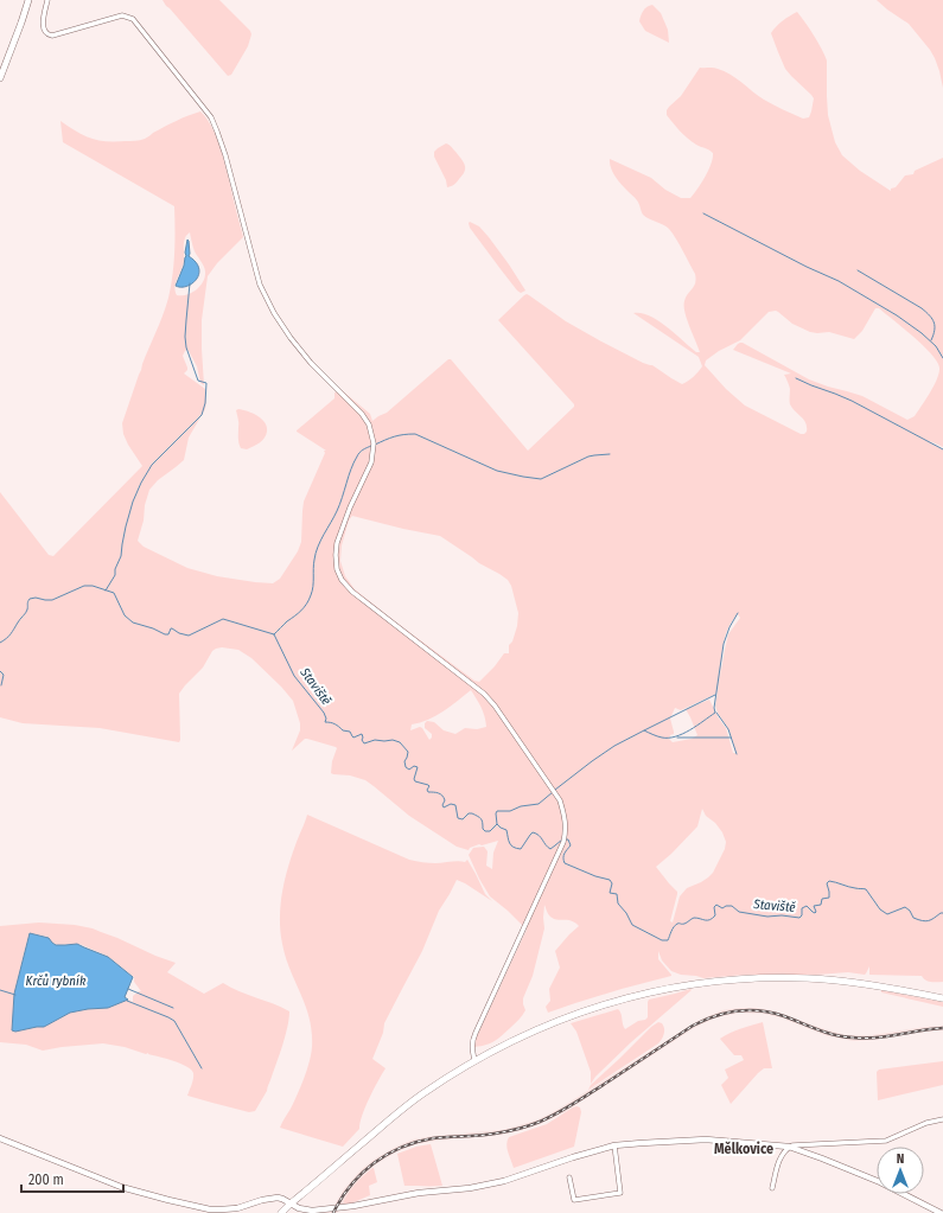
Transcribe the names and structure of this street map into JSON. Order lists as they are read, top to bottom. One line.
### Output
{"districts":["Mělkovice"],"water":["Staviště","Krčů rybník"],"scale_bar":"200 m","north":"top"}
